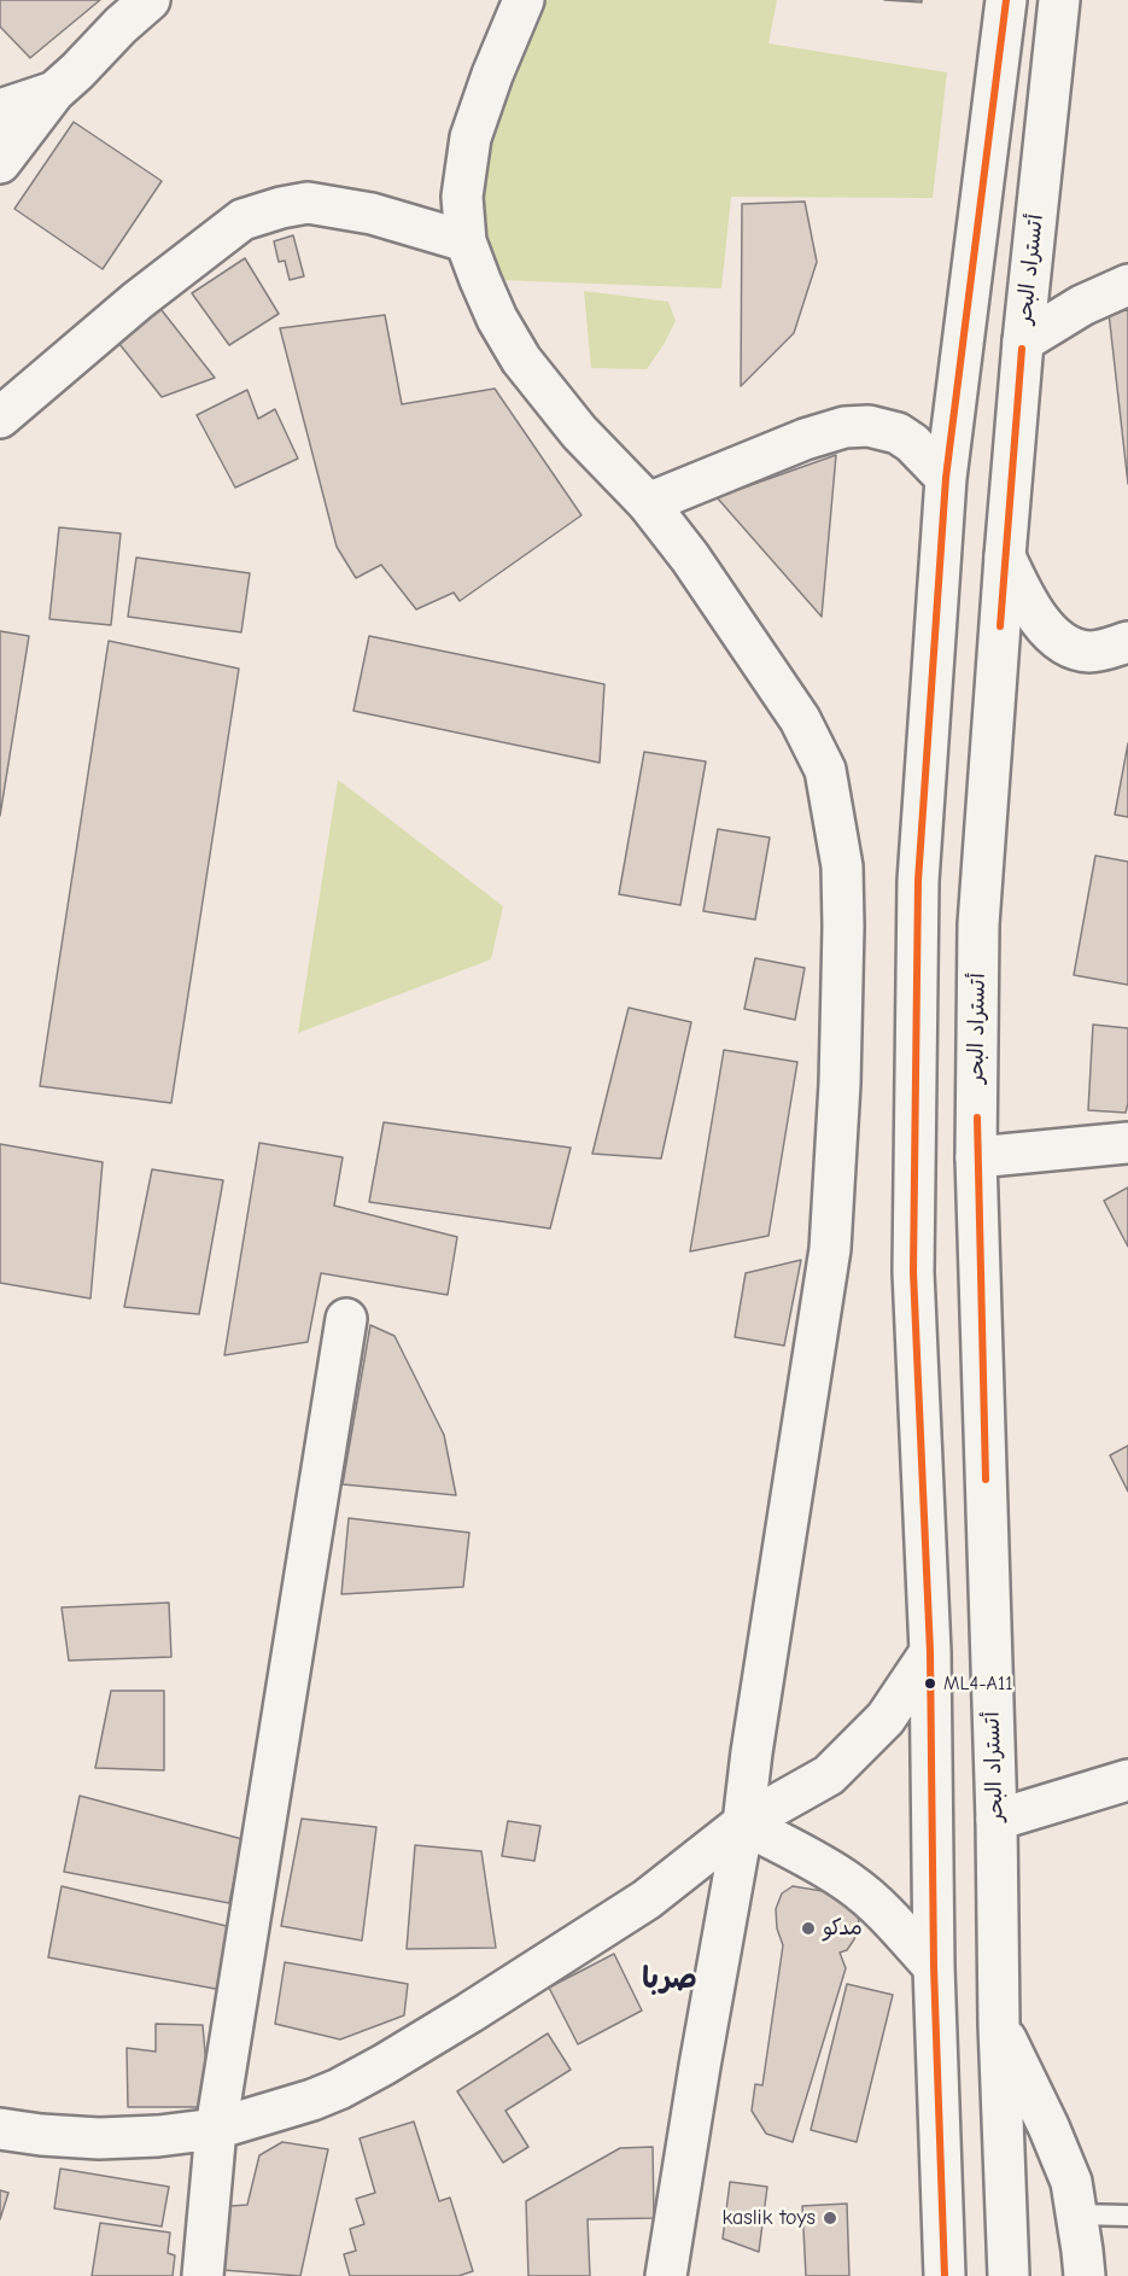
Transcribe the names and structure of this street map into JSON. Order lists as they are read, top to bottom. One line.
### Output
{"streets":{"main road":["أتستراد البحر"]},"districts":["صربا"],"places":["ML4-A11","مدكو","kaslik toys"]}
